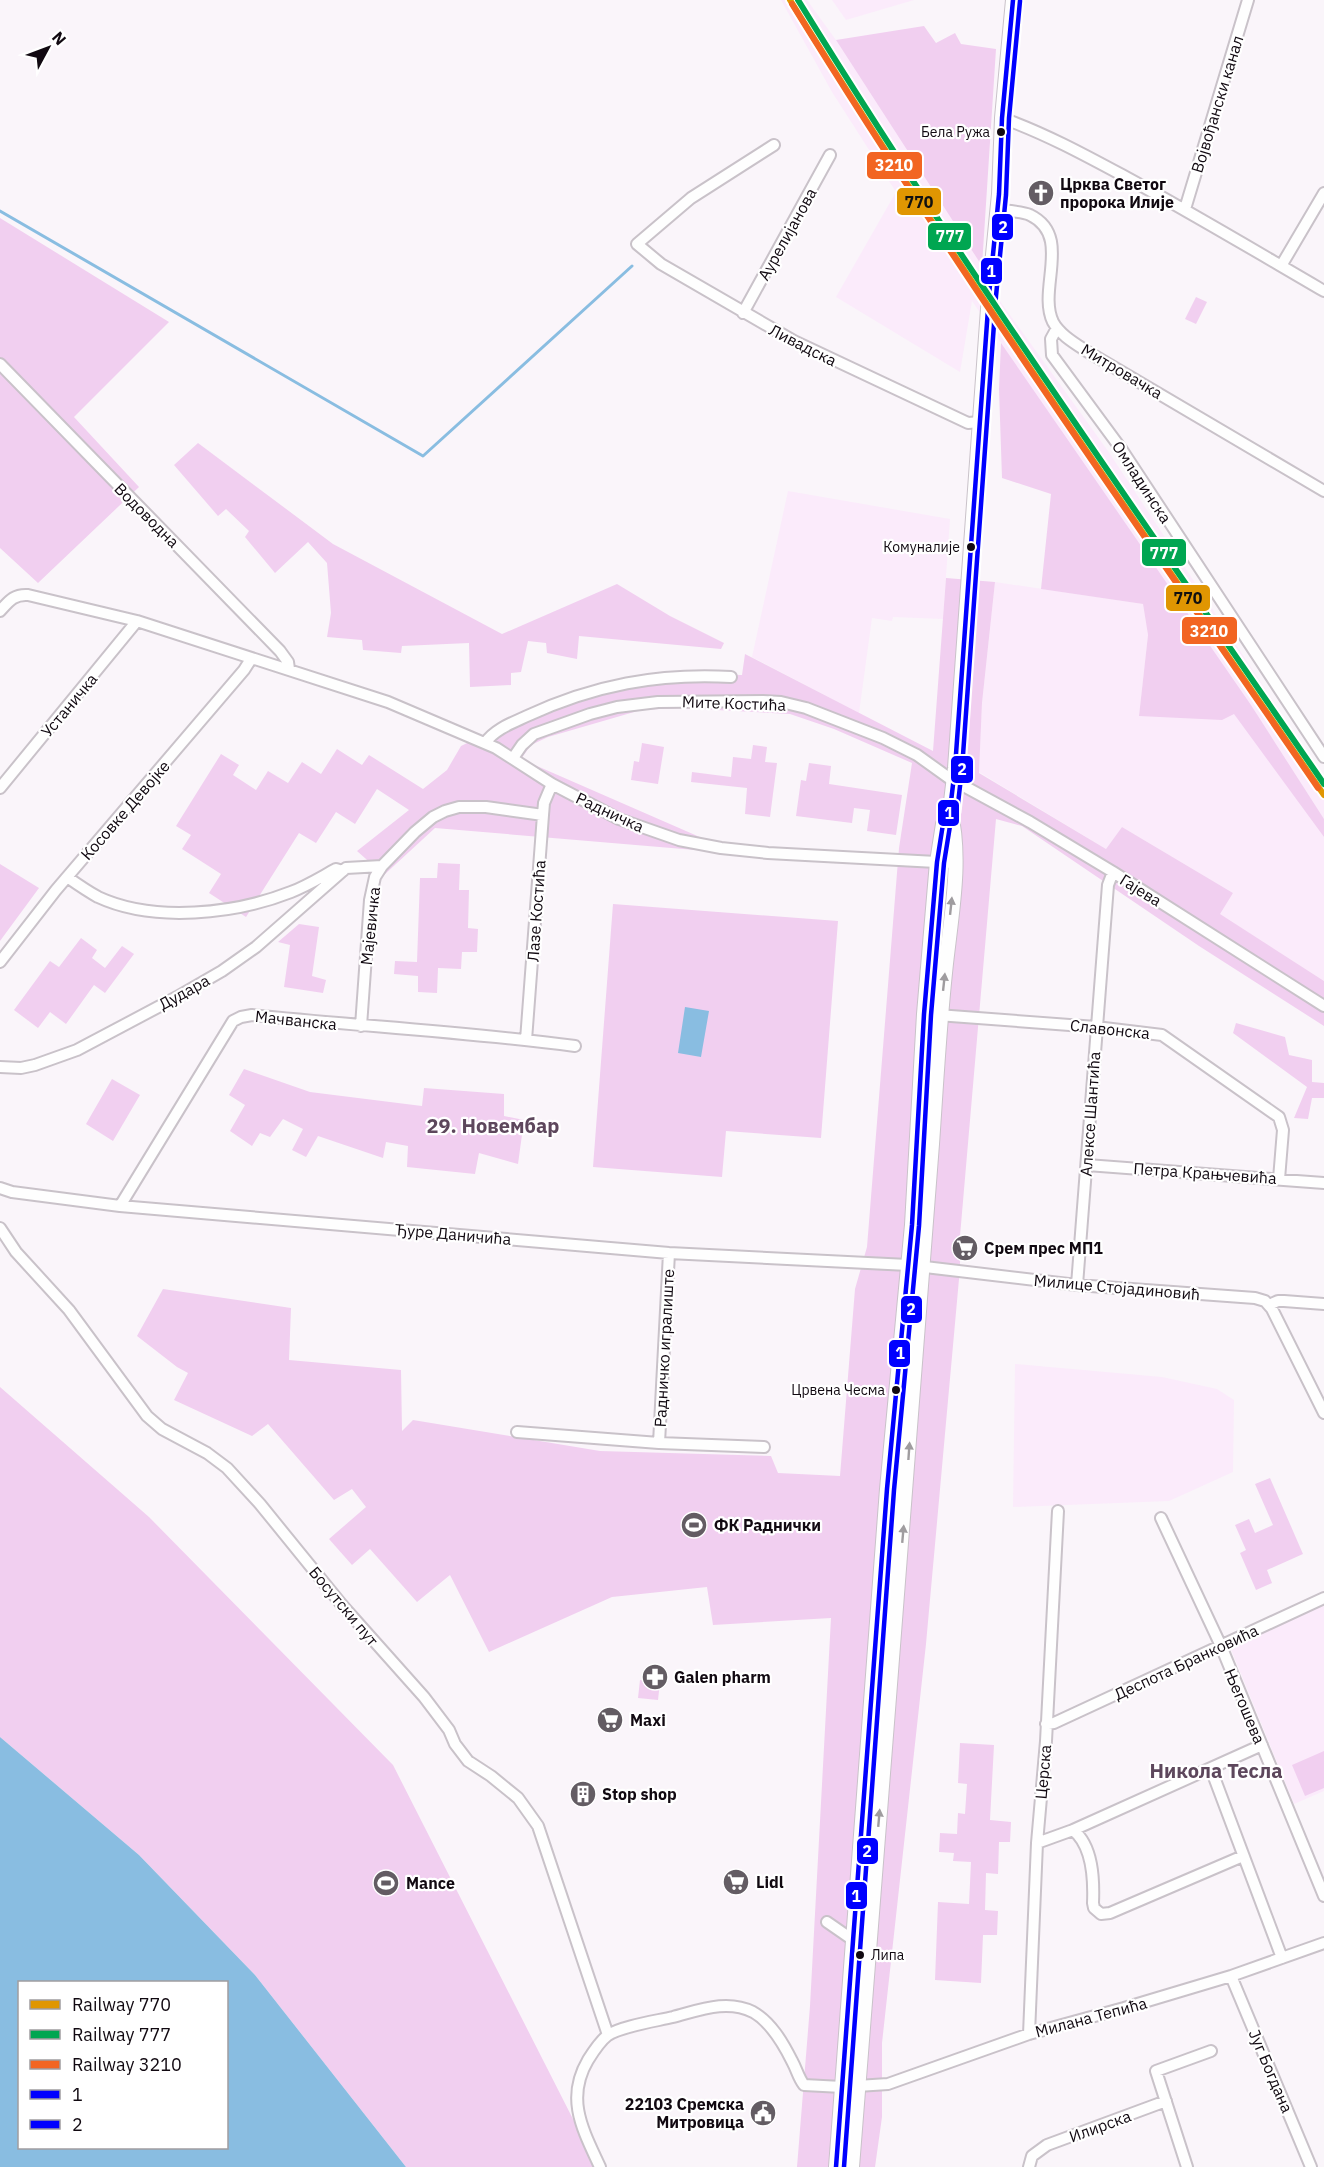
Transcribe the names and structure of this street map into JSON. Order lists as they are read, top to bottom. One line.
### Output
{"streets":{"street":["Војвођански канал","Аурелијанова","Ливадска","Митровачка","Омладинска","Водоводна","Мите Костића","Устаничка","Косовке Девојке","Радничка","Гајева","Лазе Костића","Мајевичка","Дудара","Мачванска","Славонска","Алексе Шантића","Петра Крањчевића","Ђуре Даничића","Милице Стојадиновић","Радничко игралиште","Босутски пут","Деспота Бранковића","Његошева","Церска","Милана Тепића","Југ Богдана","Илирска"]},"crossings":[["Аурелијанова","Ливадска"],["Митровачка","Омладинска"],["Водоводна","Радничка"],["Мите Костића","Радничка"],["Мите Костића","Гајева"],["Радничка","Лазе Костића"],["Гајева","Алексе Шантића"],["Лазе Костића","Мајевичка"],["Лазе Костића","Мачванска"],["Мајевичка","Мачванска"],["Мачванска","Ђуре Даничића"],["Славонска","Алексе Шантића"],["Славонска","Петра Крањчевића"],["Алексе Шантића","Петра Крањчевића"],["Алексе Шантића","Милице Стојадиновић"],["Ђуре Даничића","Милице Стојадиновић"],["Ђуре Даничића","Радничко игралиште"],["Босутски пут","Милана Тепића"],["Деспота Бранковића","Његошева"],["Деспота Бранковића","Церска"],["Церска","Милана Тепића"],["Милана Тепића","Југ Богдана"]],"districts":["29. Новембар","Никола Тесла"],"places":{"other":["Бела Ружа","Комуналије","Црвена Чесма","Липа"],"church":["Црква Светог пророка Илије"],"supermarket":["Срем прес МП1","Maxi","Lidl"],"sports":["ФК Раднички","Mance"],"pharmacy":["Galen pharm"],"building":["Stop shop"],"public building":["22103 Сремска Митровица"]},"lines":["rail line 770","rail line 777","transit line 1","transit line 2","rail line 3210"],"legend":["Railway 770","Railway 777","Railway 3210","1","2"],"north":"top right"}
